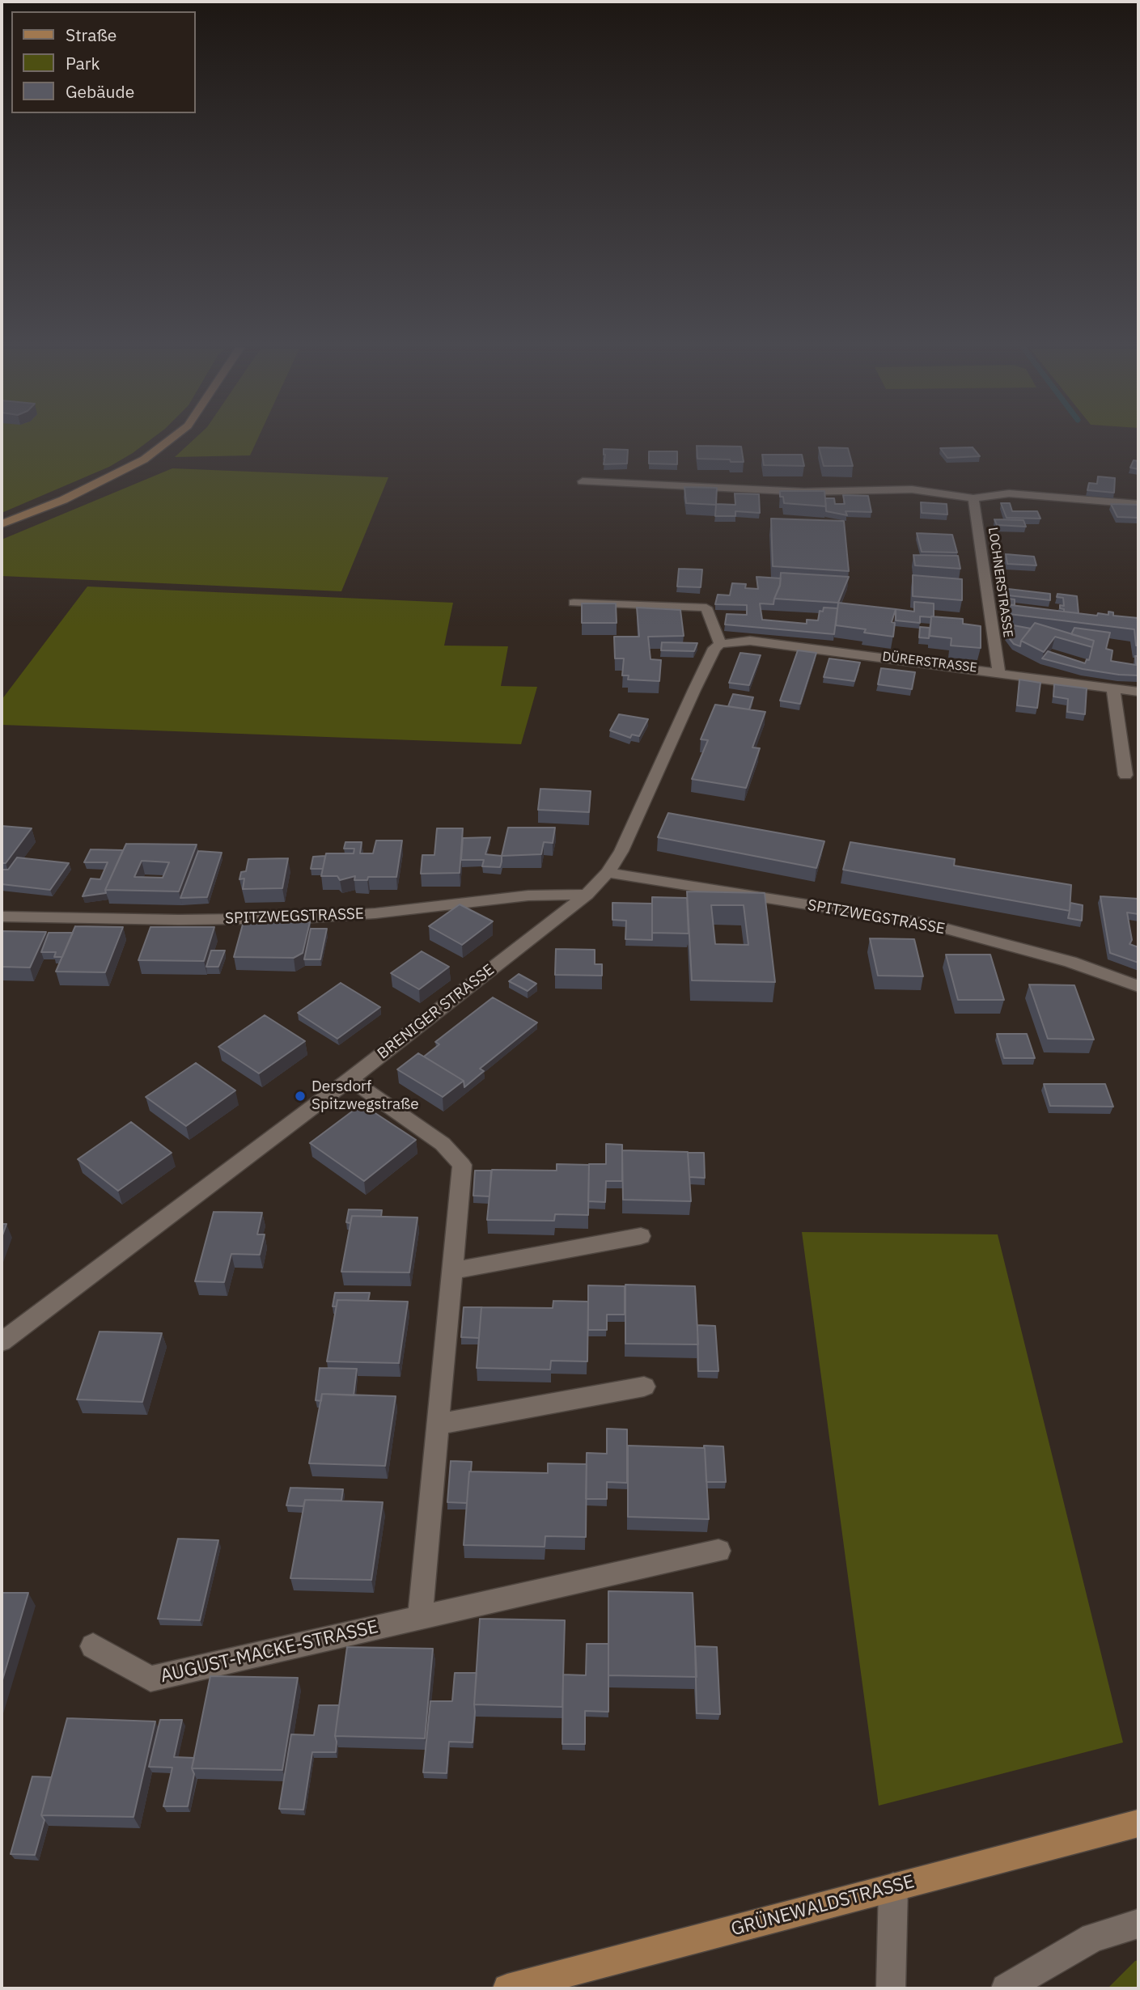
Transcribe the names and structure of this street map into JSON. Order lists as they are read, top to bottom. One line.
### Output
{"streets":{"main road":["GRÜNEWALDSTRASSE"],"street":["LOCHNERSTRASSE","DÜRERSTRASSE","SPITZWEGSTRASSE","BRENIGER STRASSE","AUGUST-MACKE-STRASSE"]},"crossings":[["LOCHNERSTRASSE","DÜRERSTRASSE"],["DÜRERSTRASSE","BRENIGER STRASSE"],["SPITZWEGSTRASSE","BRENIGER STRASSE"]],"places":["Dersdorf Spitzwegstraße"],"legend":["Straße","Park","Gebäude"]}
